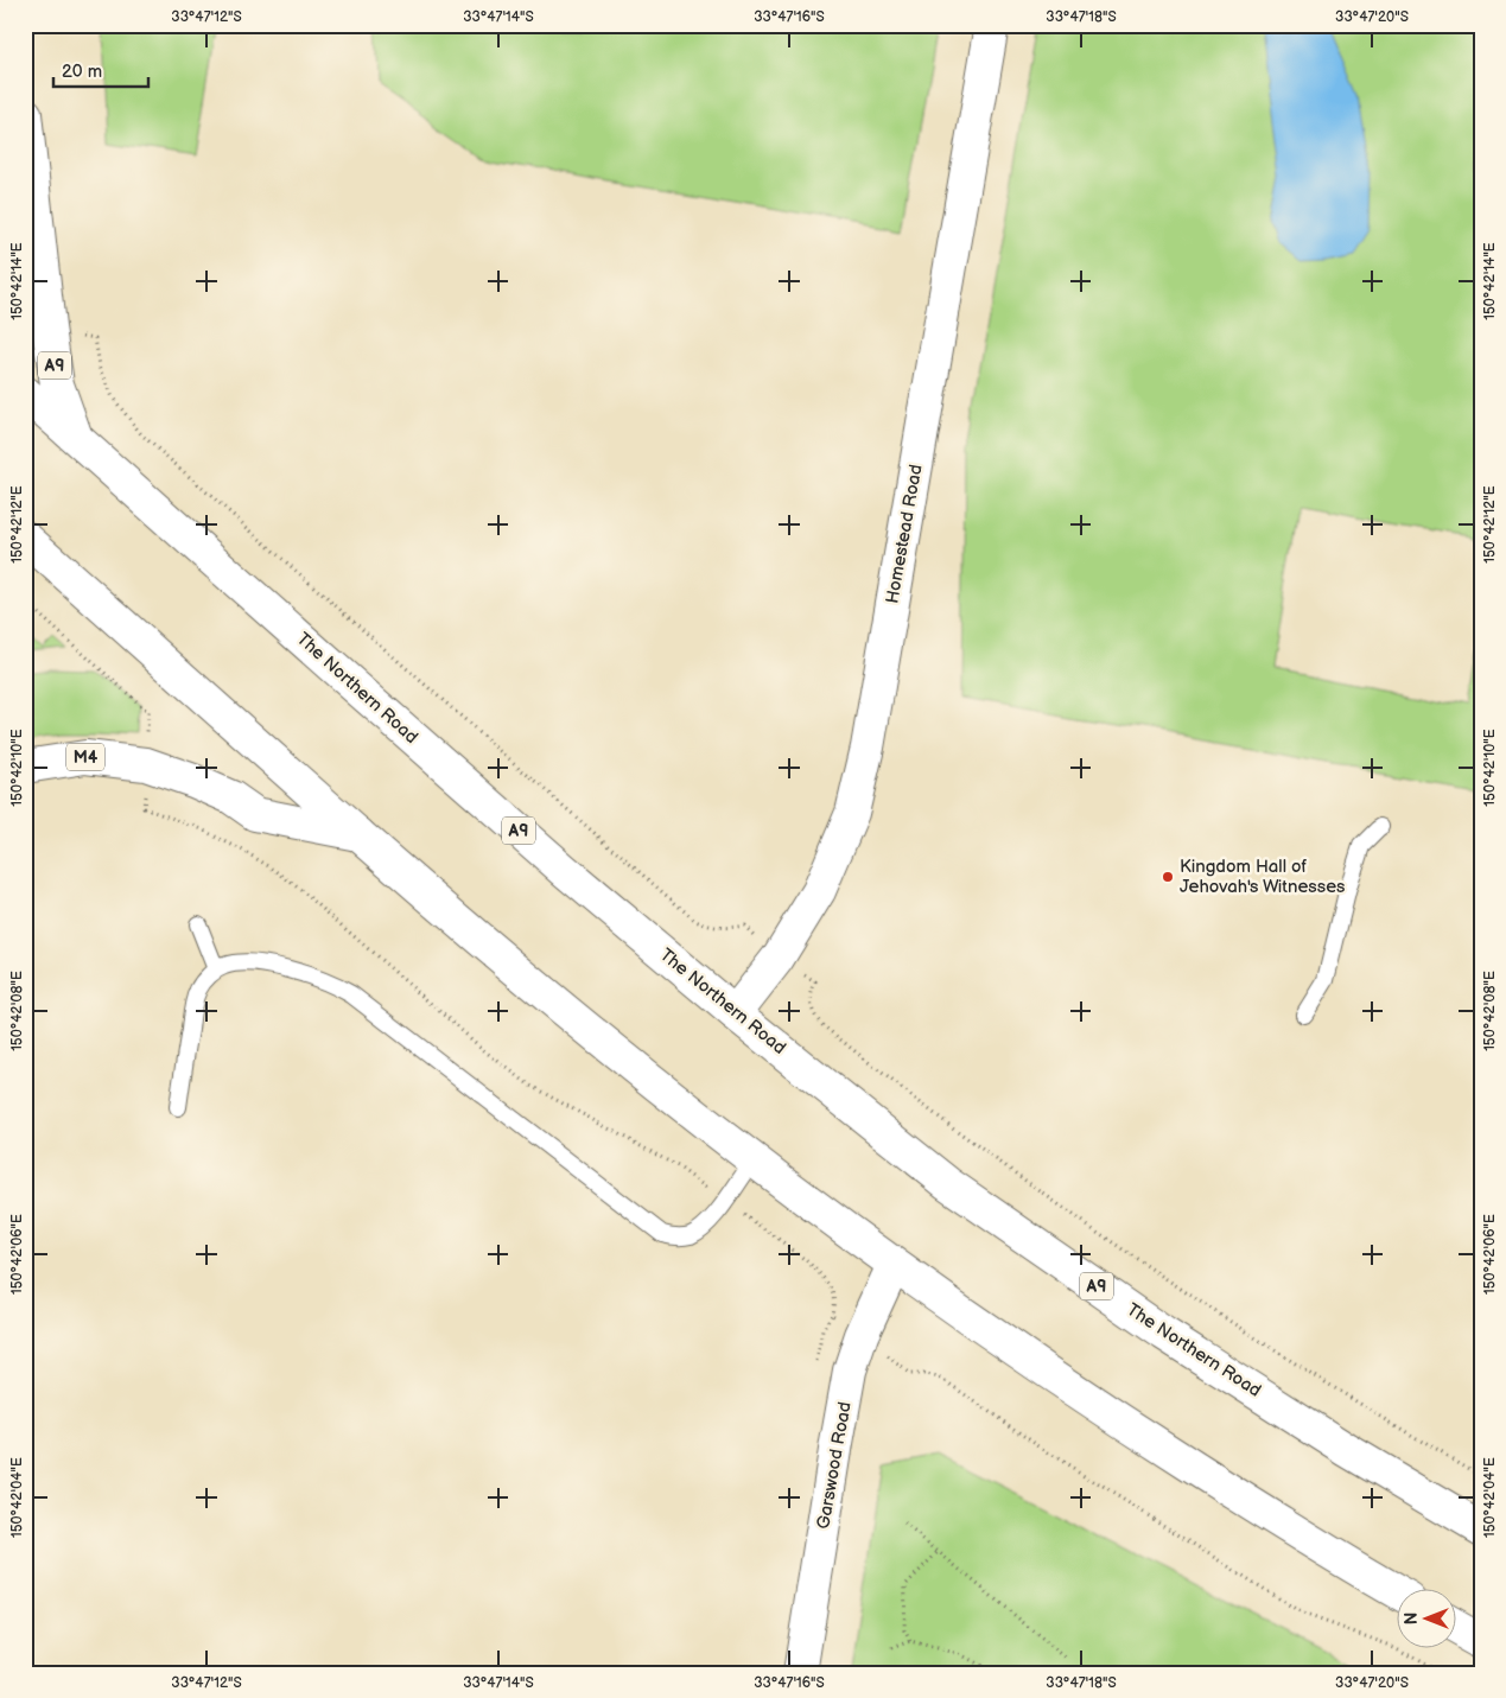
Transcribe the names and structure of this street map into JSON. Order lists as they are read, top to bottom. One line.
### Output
{"streets":{"main road":["A9","Homestead Road","The Northern Road","M4","Garswood Road"]},"crossings":[["A9","The Northern Road"],["Homestead Road","The Northern Road"]],"places":["Kingdom Hall of Jehovah's Witnesses"],"scale_bar":"20 m","north":"left","coordinates":["33°47'12\"S","33°47'14\"S","33°47'16\"S","33°47'18\"S","33°47'20\"S","150°42'14\"E","150°42'12\"E","150°42'10\"E","150°42'08\"E","150°42'06\"E","150°42'04\"E"]}
